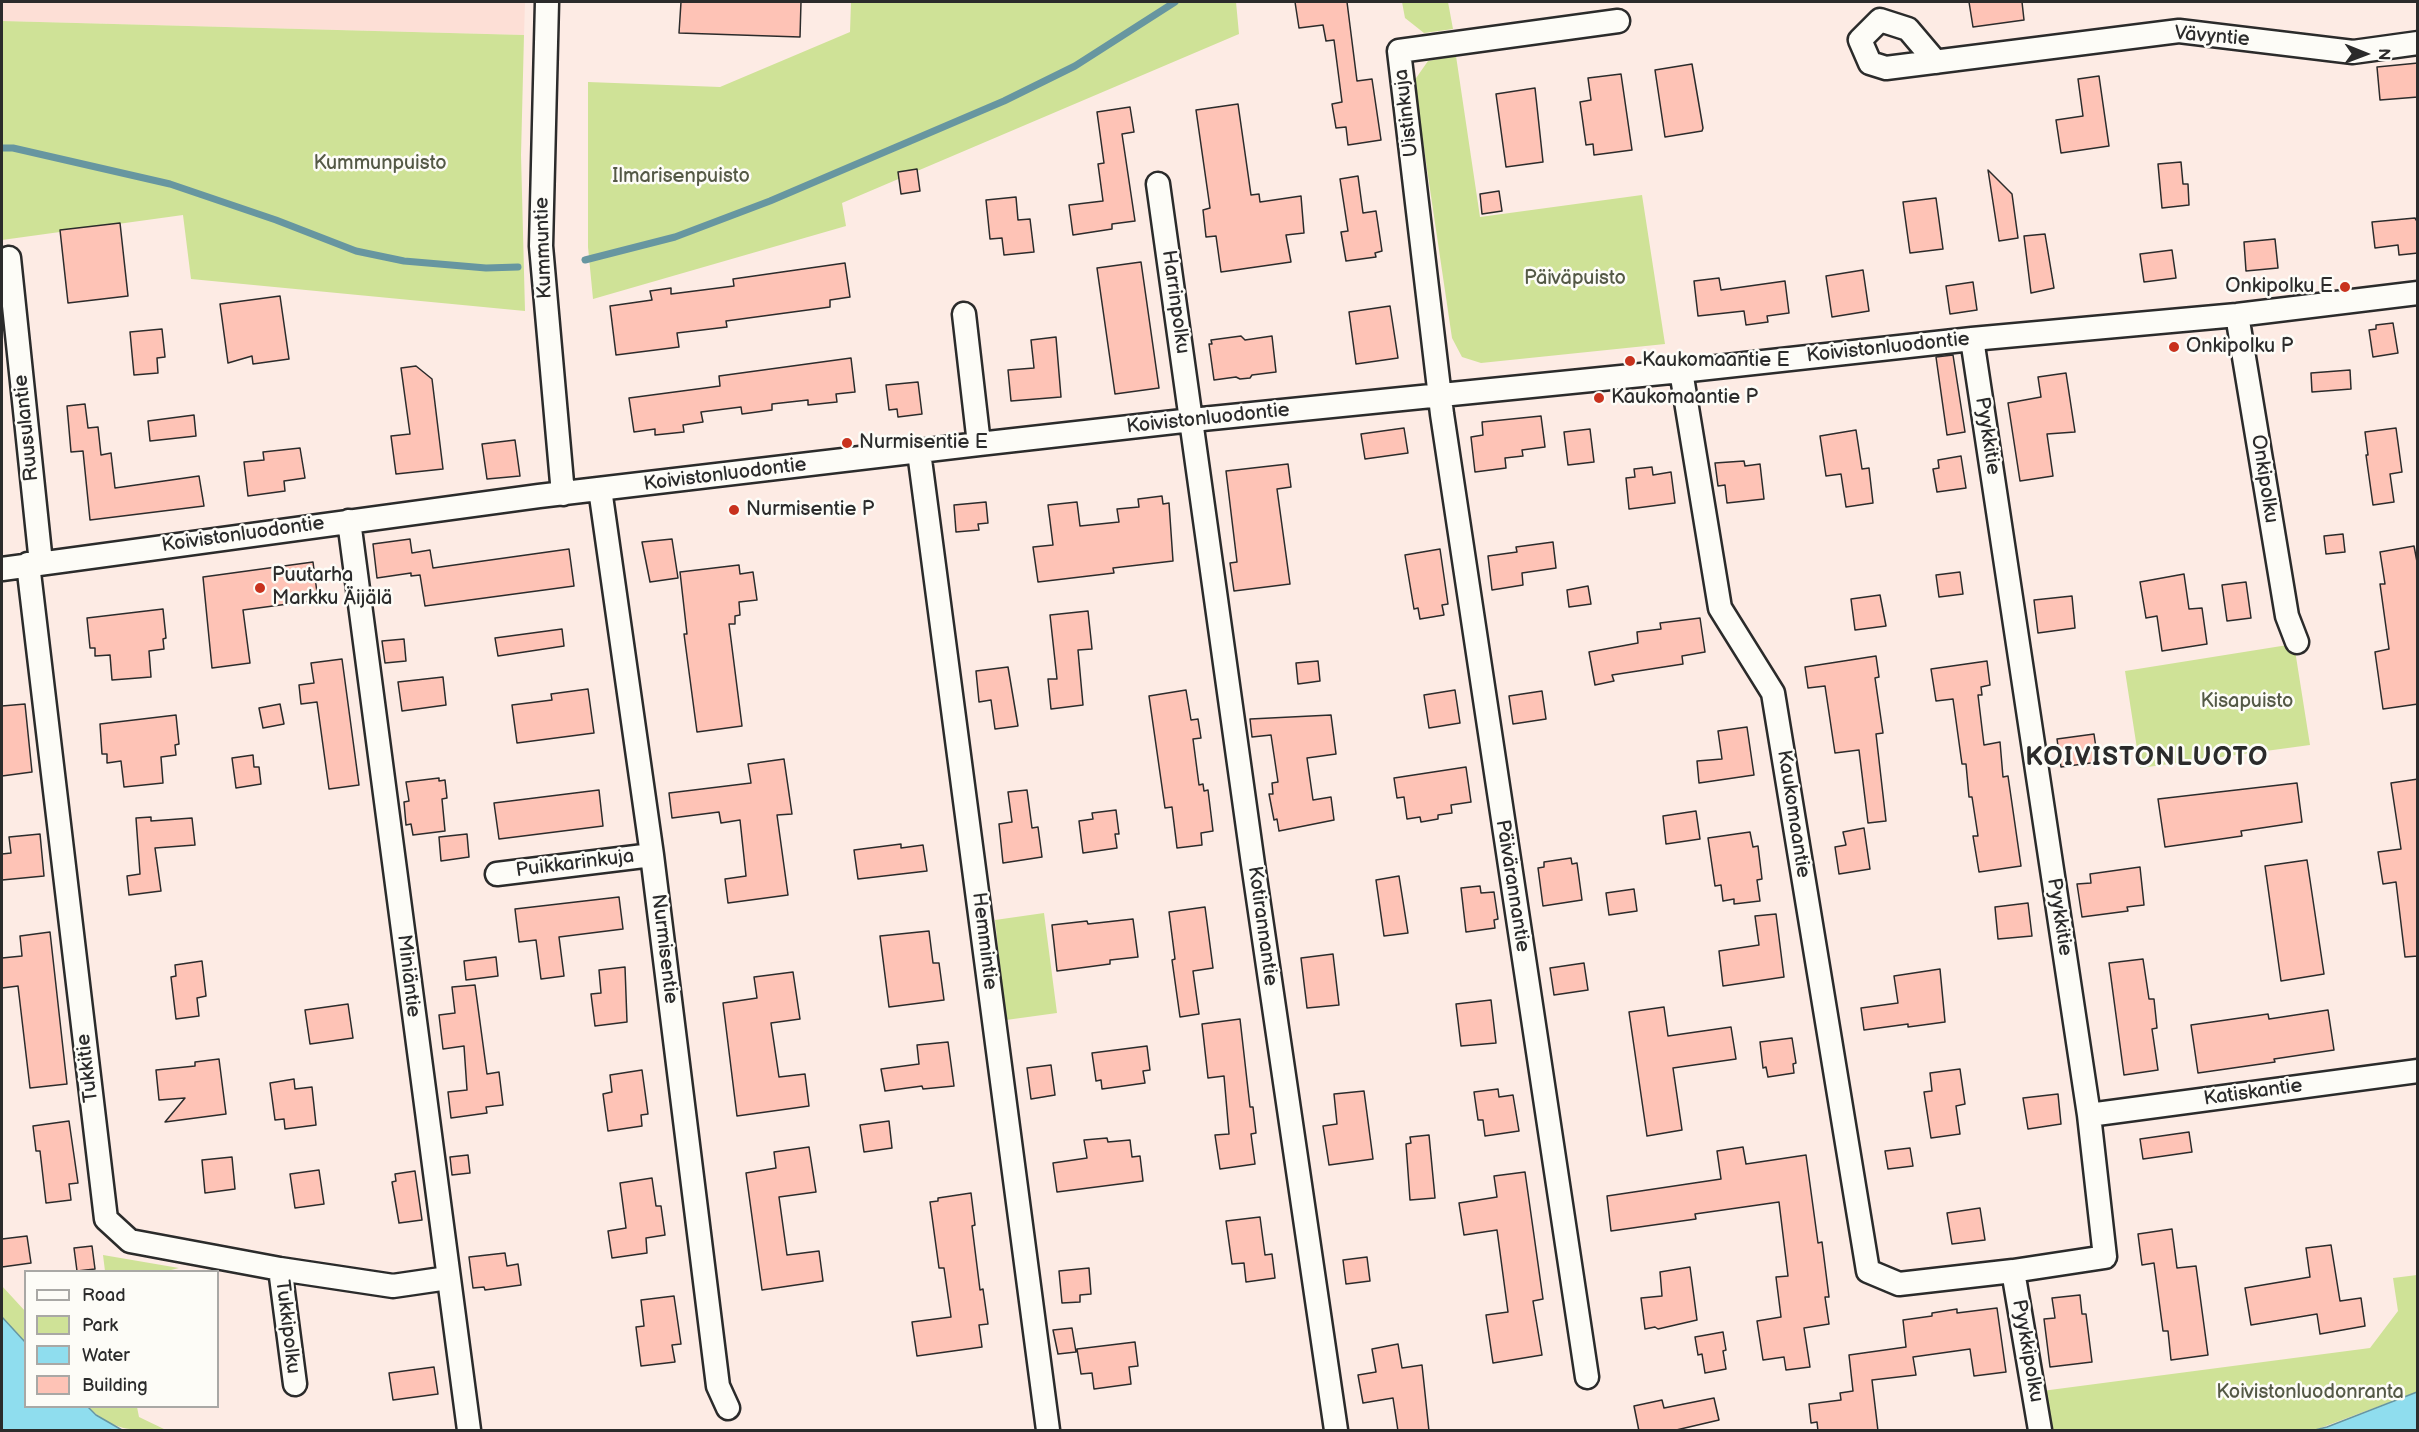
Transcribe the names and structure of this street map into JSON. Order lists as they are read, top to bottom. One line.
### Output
{"streets":{"street":["Vävyntie","Uistinkuja","Kummuntie","Harrinpolku","Koivistonluodontie","Ruusulantie","Pyykkitie","Onkipolku","Kaukomaantie","Puikkarinkuja","Päivärannantie","Kotirannantie","Hemmintie","Nurmisentie","Miniäntie","Tukkitie","Katiskantie","Tukkipolku","Pyykkipolku"]},"crossings":[["Uistinkuja","Koivistonluodontie"],["Uistinkuja","Päivärannantie"],["Kummuntie","Koivistonluodontie"],["Harrinpolku","Koivistonluodontie"],["Harrinpolku","Kotirannantie"],["Koivistonluodontie","Ruusulantie"],["Koivistonluodontie","Pyykkitie"],["Koivistonluodontie","Onkipolku"],["Koivistonluodontie","Kaukomaantie"],["Koivistonluodontie","Päivärannantie"],["Koivistonluodontie","Kotirannantie"],["Koivistonluodontie","Hemmintie"],["Koivistonluodontie","Nurmisentie"],["Koivistonluodontie","Miniäntie"],["Koivistonluodontie","Tukkitie"],["Ruusulantie","Tukkitie"],["Pyykkitie","Kaukomaantie"],["Pyykkitie","Katiskantie"],["Pyykkitie","Pyykkipolku"],["Puikkarinkuja","Nurmisentie"],["Miniäntie","Tukkitie"],["Tukkitie","Tukkipolku"]],"districts":["KOIVISTONLUOTO"],"parks":["Kummunpuisto","Ilmarisenpuisto","Päiväpuisto","Kisapuisto","Koivistonluodonranta"],"places":["Onkipolku E","Onkipolku P","Kaukomaantie E","Kaukomaantie P","Nurmisentie E","Nurmisentie P","Puutarha Markku Äijälä"],"legend":["Road","Park","Water","Building"],"north":"right"}
